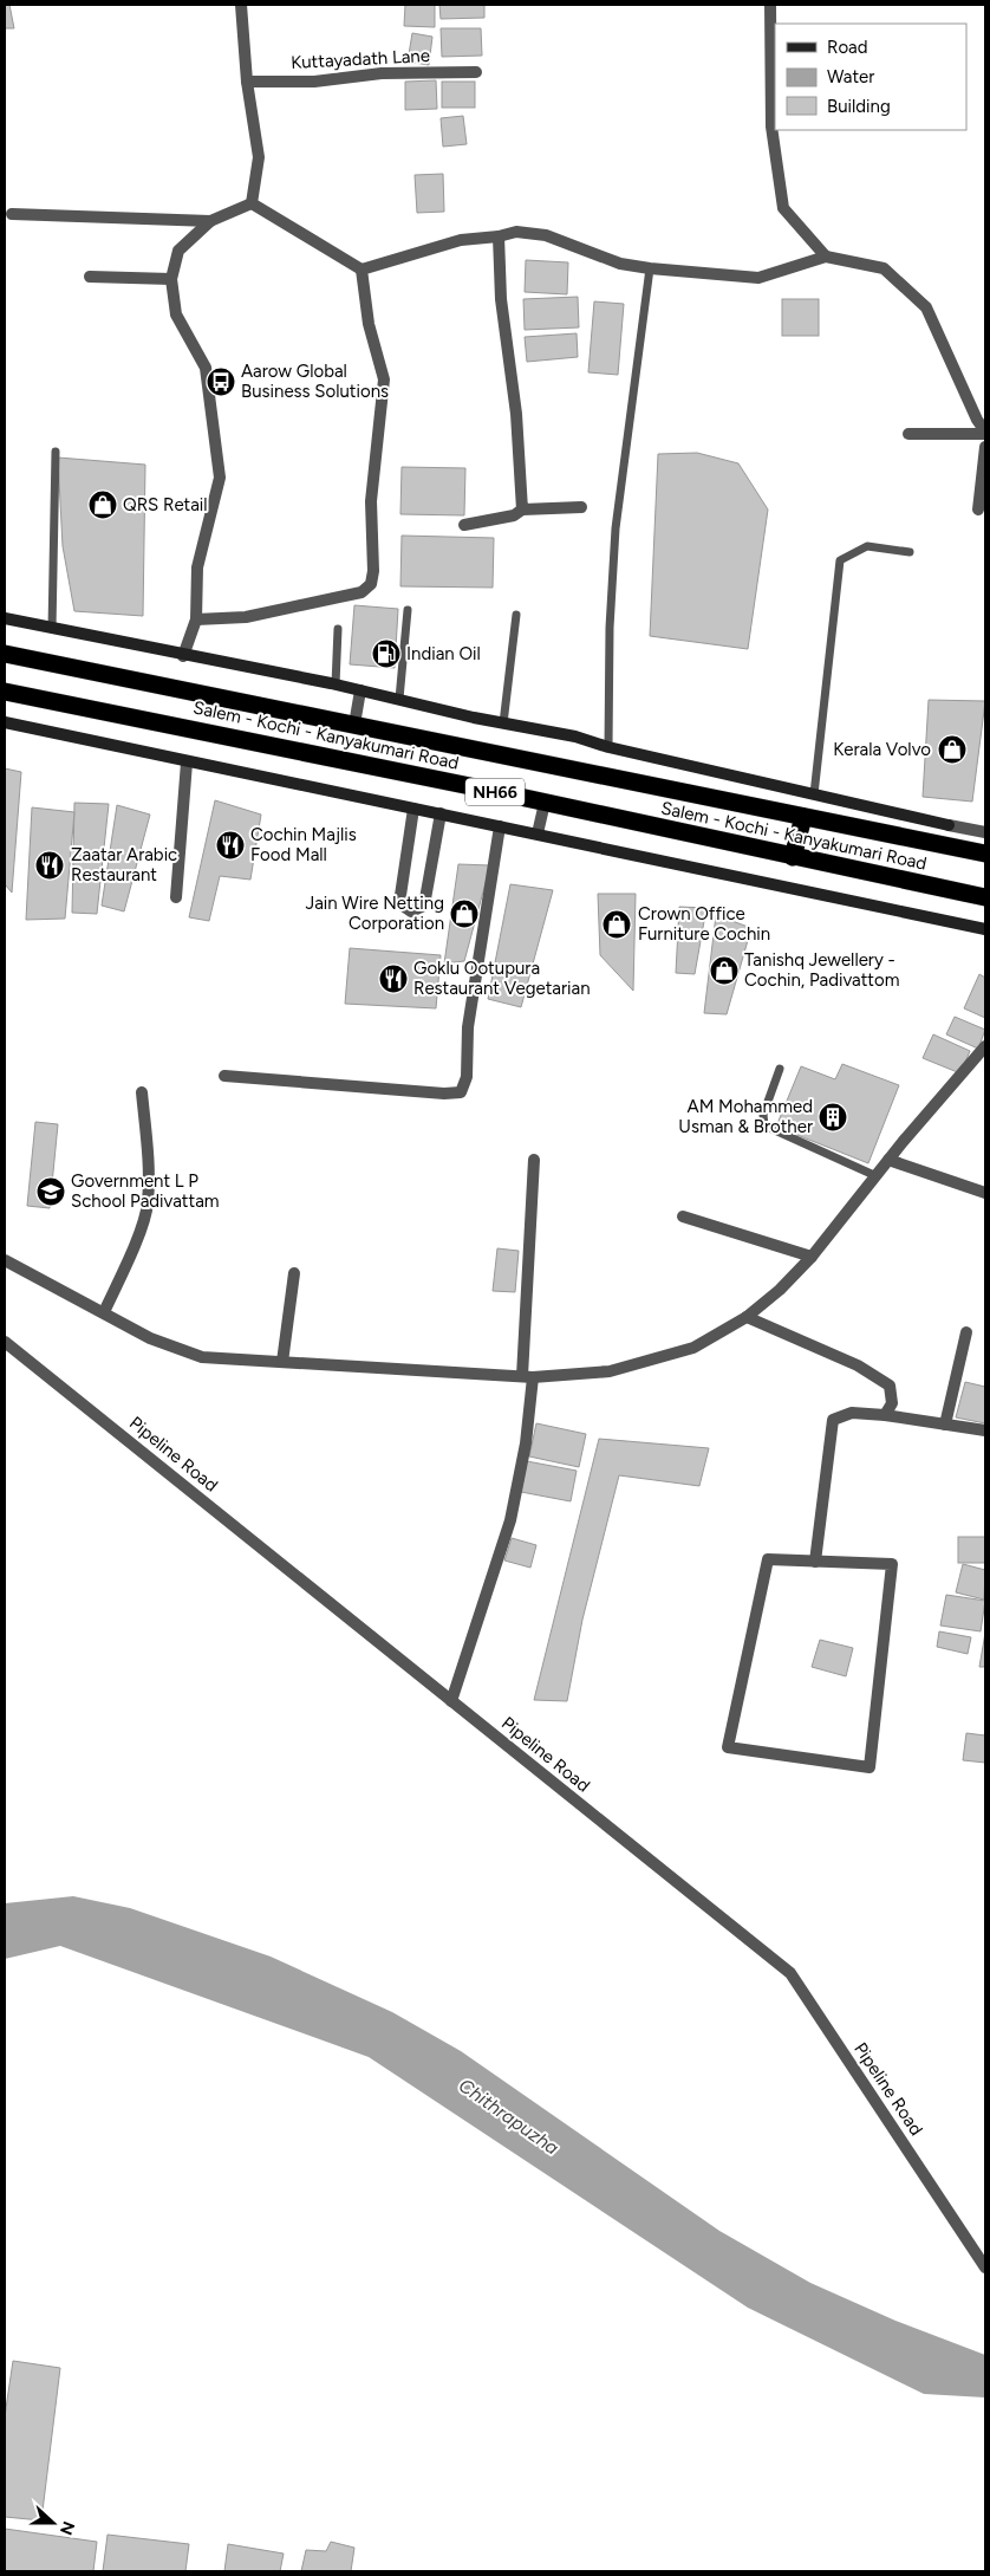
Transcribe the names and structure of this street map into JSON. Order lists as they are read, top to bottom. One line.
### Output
{"streets":{"highway":["Salem - Kochi - Kanyakumari Road","NH66"],"street":["Kuttayadath Lane","Pipeline Road"]},"water":["Chithrapuzha"],"places":{"bus stop":["Aarow Global Business Solutions"],"shop":["QRS Retail","Kerala Volvo","Jain Wire Netting Corporation","Crown Office Furniture Cochin","Tanishq Jewellery - Cochin, Padivattom"],"fuel station":["Indian Oil"],"restaurant":["Cochin Majlis Food Mall","Zaatar Arabic Restaurant","Goklu Ootupura Restaurant Vegetarian"],"building":["AM Mohammed Usman & Brother"],"school or university":["Government L P School Padivattam"]},"legend":["Road","Water","Building"],"north":"right"}
